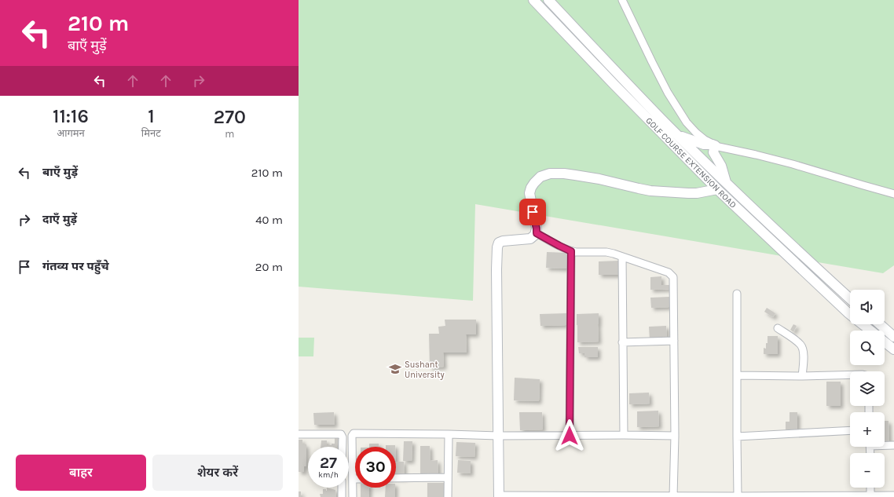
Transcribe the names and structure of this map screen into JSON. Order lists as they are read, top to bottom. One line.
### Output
{"streets":{"main road":["GOLF COURSE EXTENSION ROAD"]},"places":{"school or university":["Sushant University"]},"page":{"turn":["210 m","बाएँ मुड़ें"],"eta":["11:16","आगमन","1","मिनट","270","m"],"list":[{"name":"बाएँ मुड़ें","value":"210 m"},{"name":"दाएँ मुड़ें","value":"40 m"},{"name":"गंतव्य पर पहुँचे","value":"20 m"}],"map_buttons":["+","−"],"speed":"27 km/h","limit":"30","buttons":["बाहर","शेयर करें"]}}
